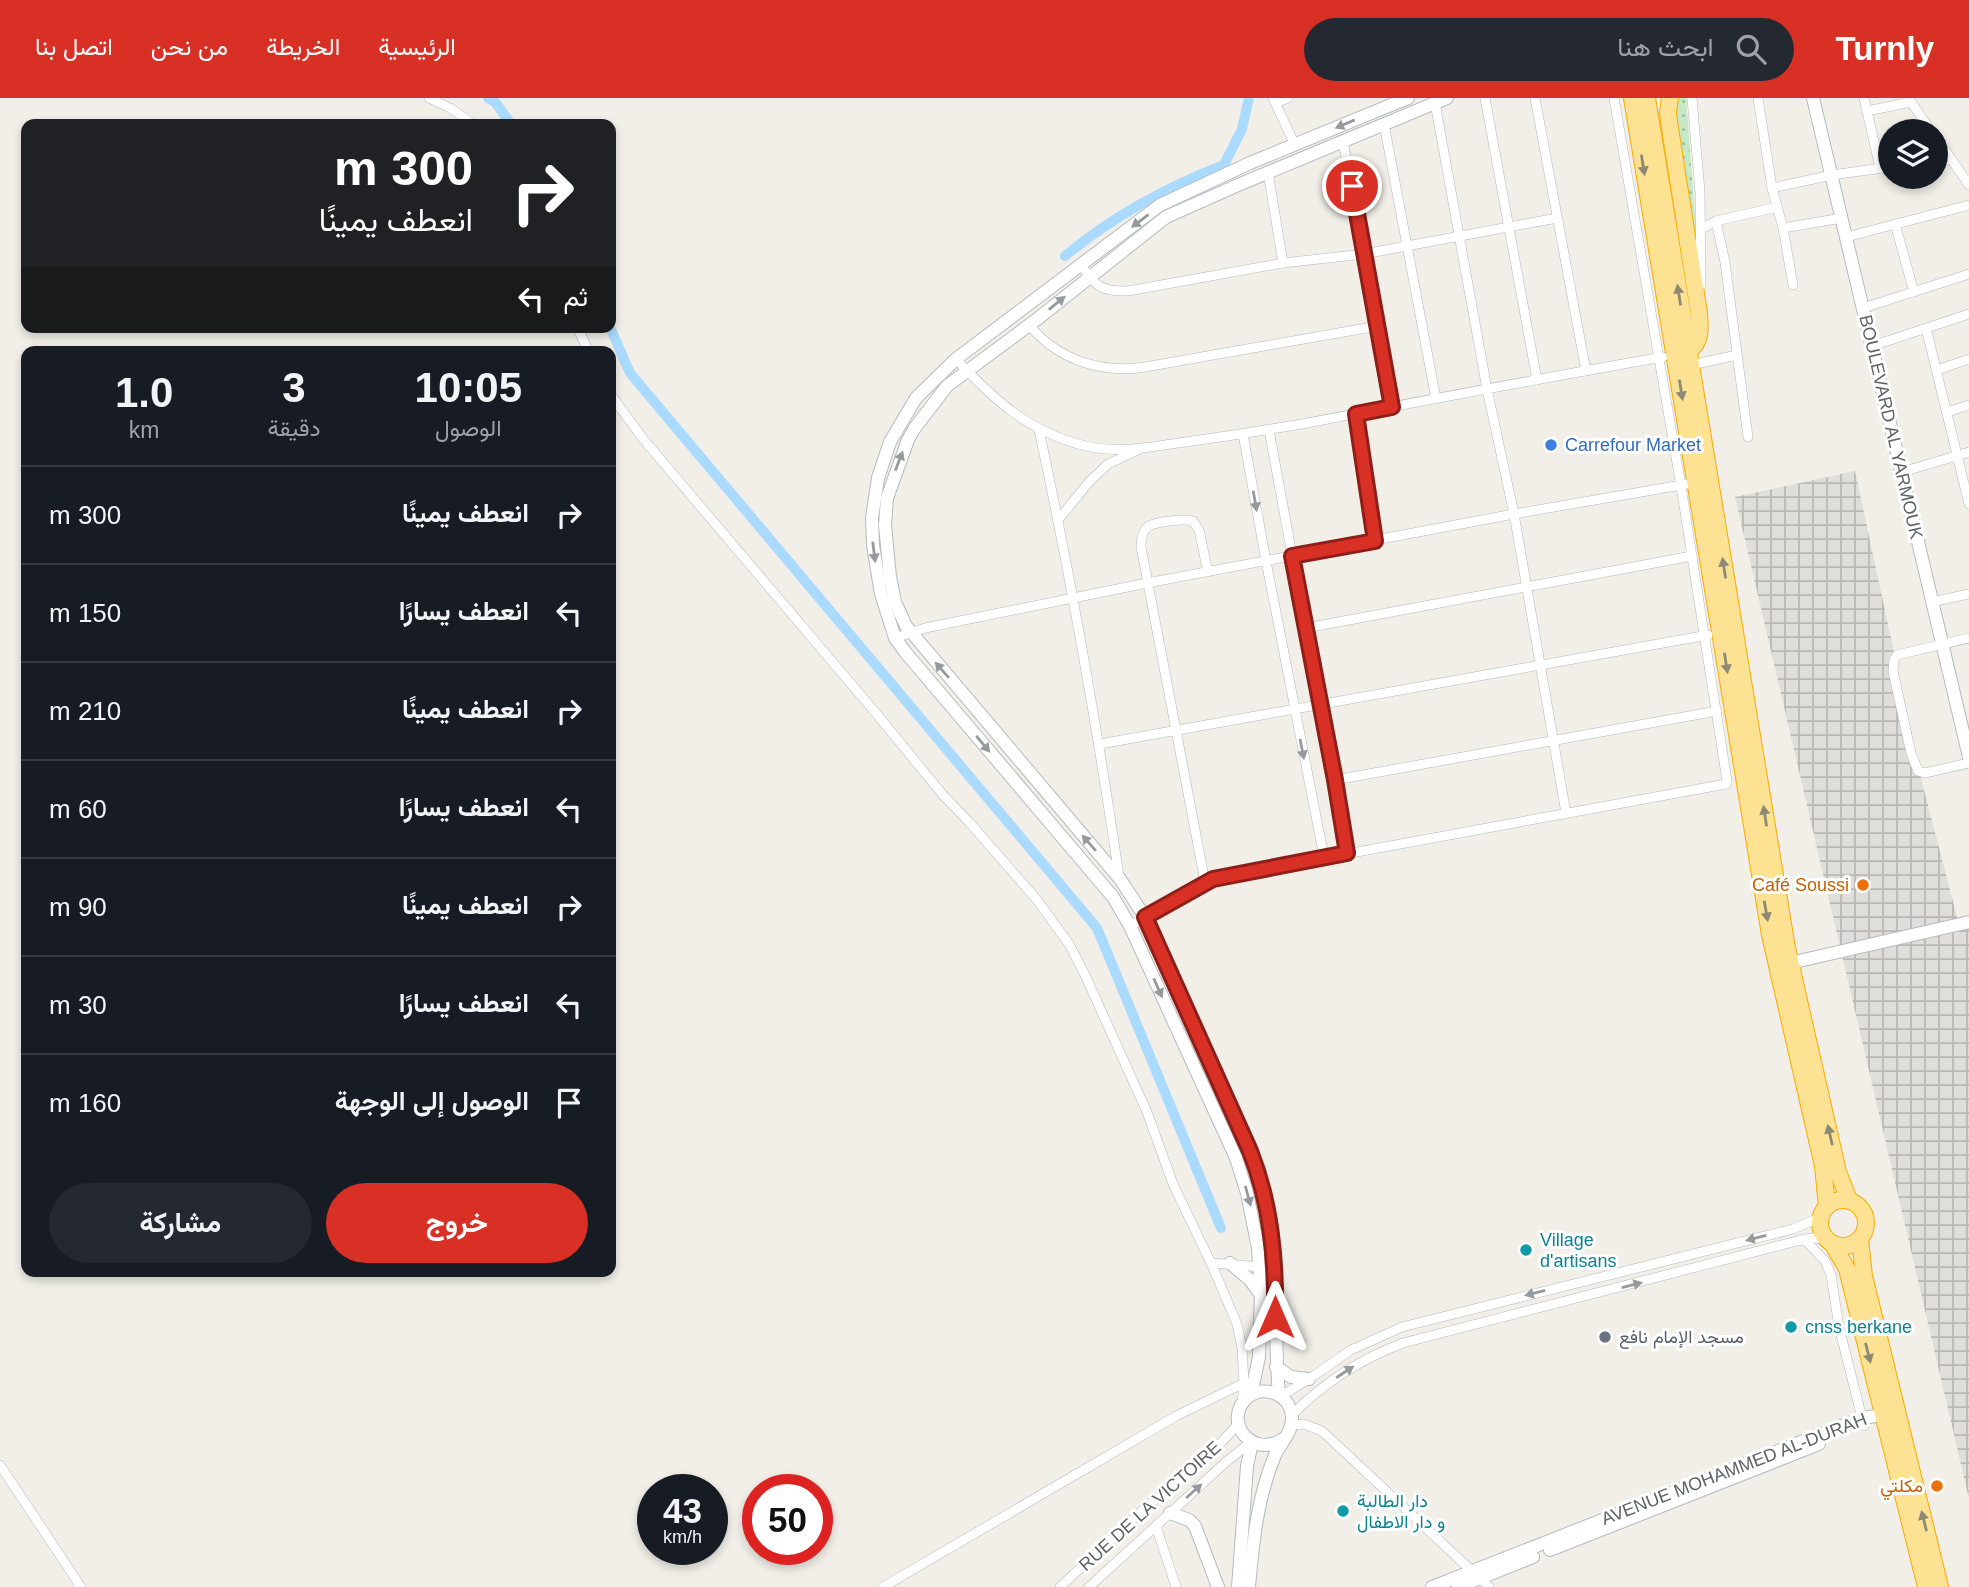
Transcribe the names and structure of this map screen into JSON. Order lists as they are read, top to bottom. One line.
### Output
{"streets":{"main road":["BOULEVARD AL YARMOUK","AVENUE MOHAMMED AL-DURAH"],"street":["RUE DE LA VICTOIRE"]},"places":["Carrefour Market","Café Soussi","Village d'artisans","cnss berkane","مسجد الإمام نافع","مكلتي","دار الطالبة و دار الاطفال"],"page":{"header":"Turnly","search":"ابحث هنا","nav":["الرئيسية","الخريطة","من نحن","اتصل بنا"],"turn":["300 m","انعطف يمينًا"],"then":"ثم","eta":["10:05","الوصول","3","دقيقة","1.0","km"],"list":[{"name":"انعطف يمينًا","value":"300 m"},{"name":"انعطف يسارًا","value":"150 m"},{"name":"انعطف يمينًا","value":"210 m"},{"name":"انعطف يسارًا","value":"60 m"},{"name":"انعطف يمينًا","value":"90 m"},{"name":"انعطف يسارًا","value":"30 m"},{"name":"الوصول إلى الوجهة","value":"160 m"}],"buttons":["خروج","مشاركة"],"speed":"43 km/h","limit":"50"}}
